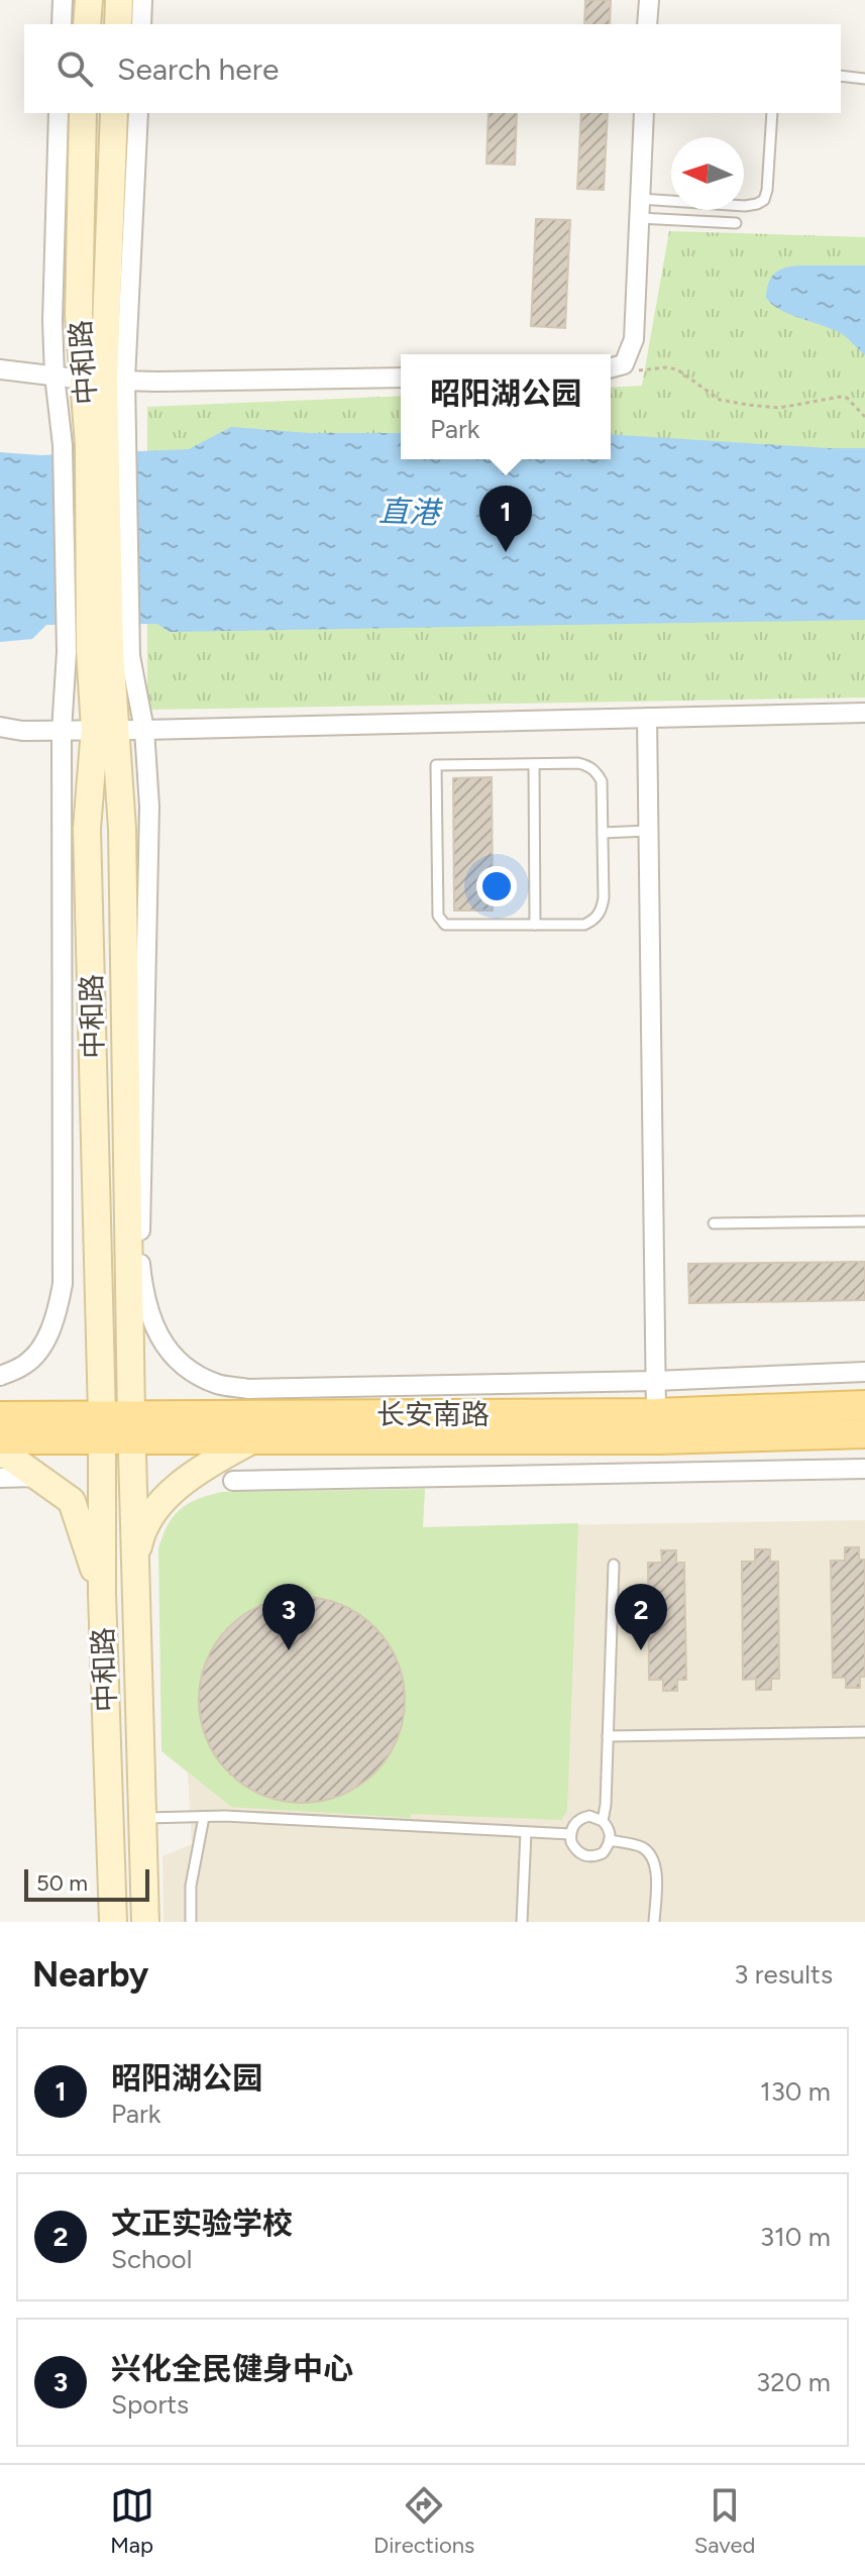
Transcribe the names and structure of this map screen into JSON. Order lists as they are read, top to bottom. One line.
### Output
{"streets":{"main road":["中和路","长安南路"]},"crossings":[["中和路","长安南路"]],"water":["直港"],"scale_bar":"50 m","north":"left","page":{"search":"Search here","popup":["昭阳湖公园","Park"],"pins":["1","2","3"],"scale":"50 m","heading":["Nearby","3 results"],"list":[{"mark":"1","name":"昭阳湖公园","note":"Park","value":"130 m"},{"mark":"2","name":"文正实验学校","note":"School","value":"310 m"},{"mark":"3","name":"兴化全民健身中心","note":"Sports","value":"320 m"}],"nav":["Map","Directions","Saved"]}}
